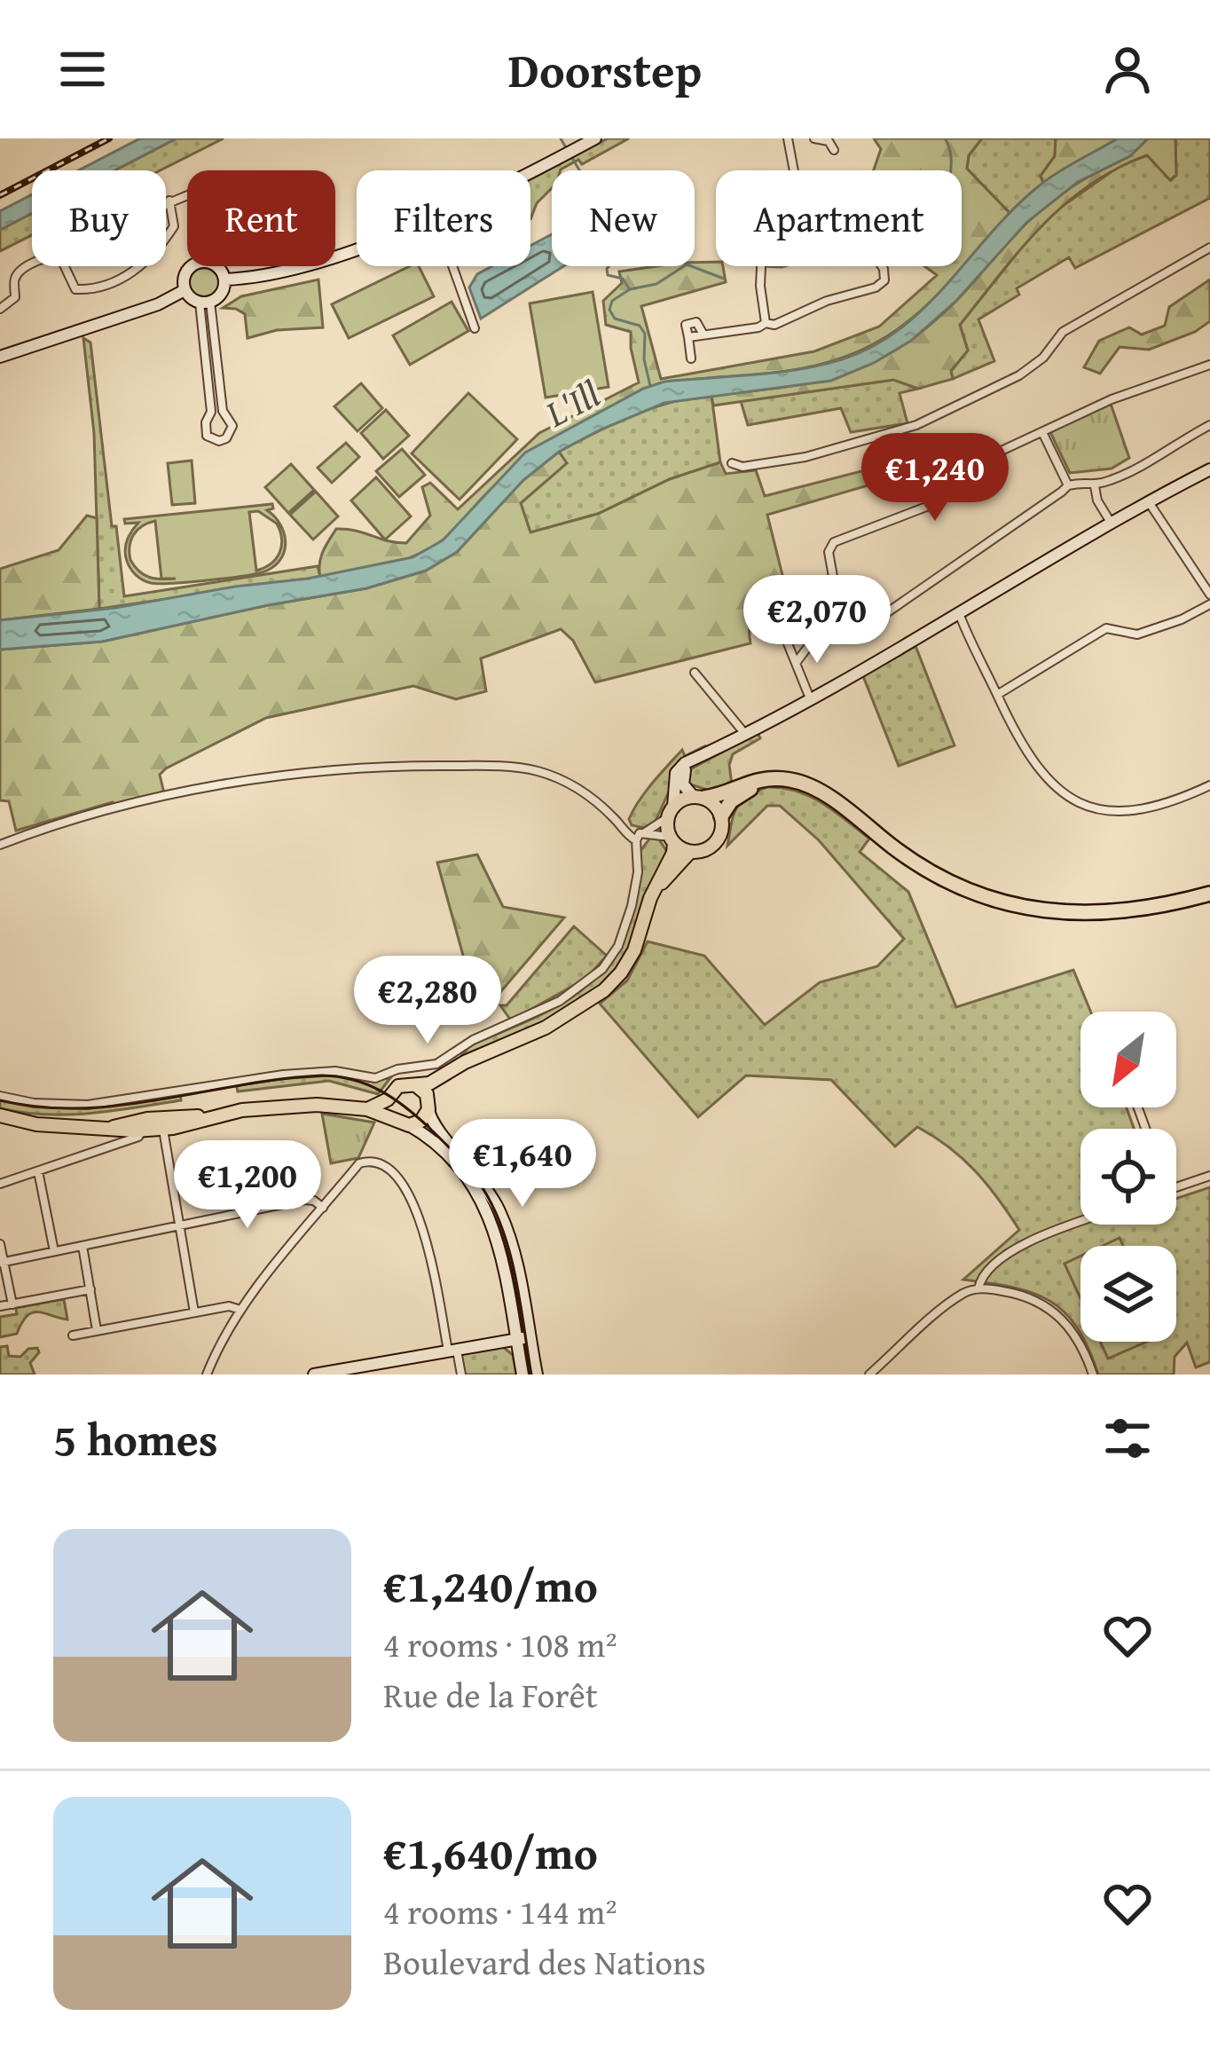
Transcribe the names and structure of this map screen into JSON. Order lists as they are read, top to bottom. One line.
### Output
{"water":["L'Ill"],"north":"bottom left","page":{"header":"Doorstep","chip":["Buy","Rent","Filters","New","Apartment"],"price":["€1,240","€2,070","€2,280","€1,640","€1,200"],"heading":"5 homes","list":[{"name":"€1,240/mo","note":"4 rooms · 108 m² · Rue de la Forêt"},{"name":"€1,640/mo","note":"4 rooms · 144 m² · Boulevard des Nations"}]}}
